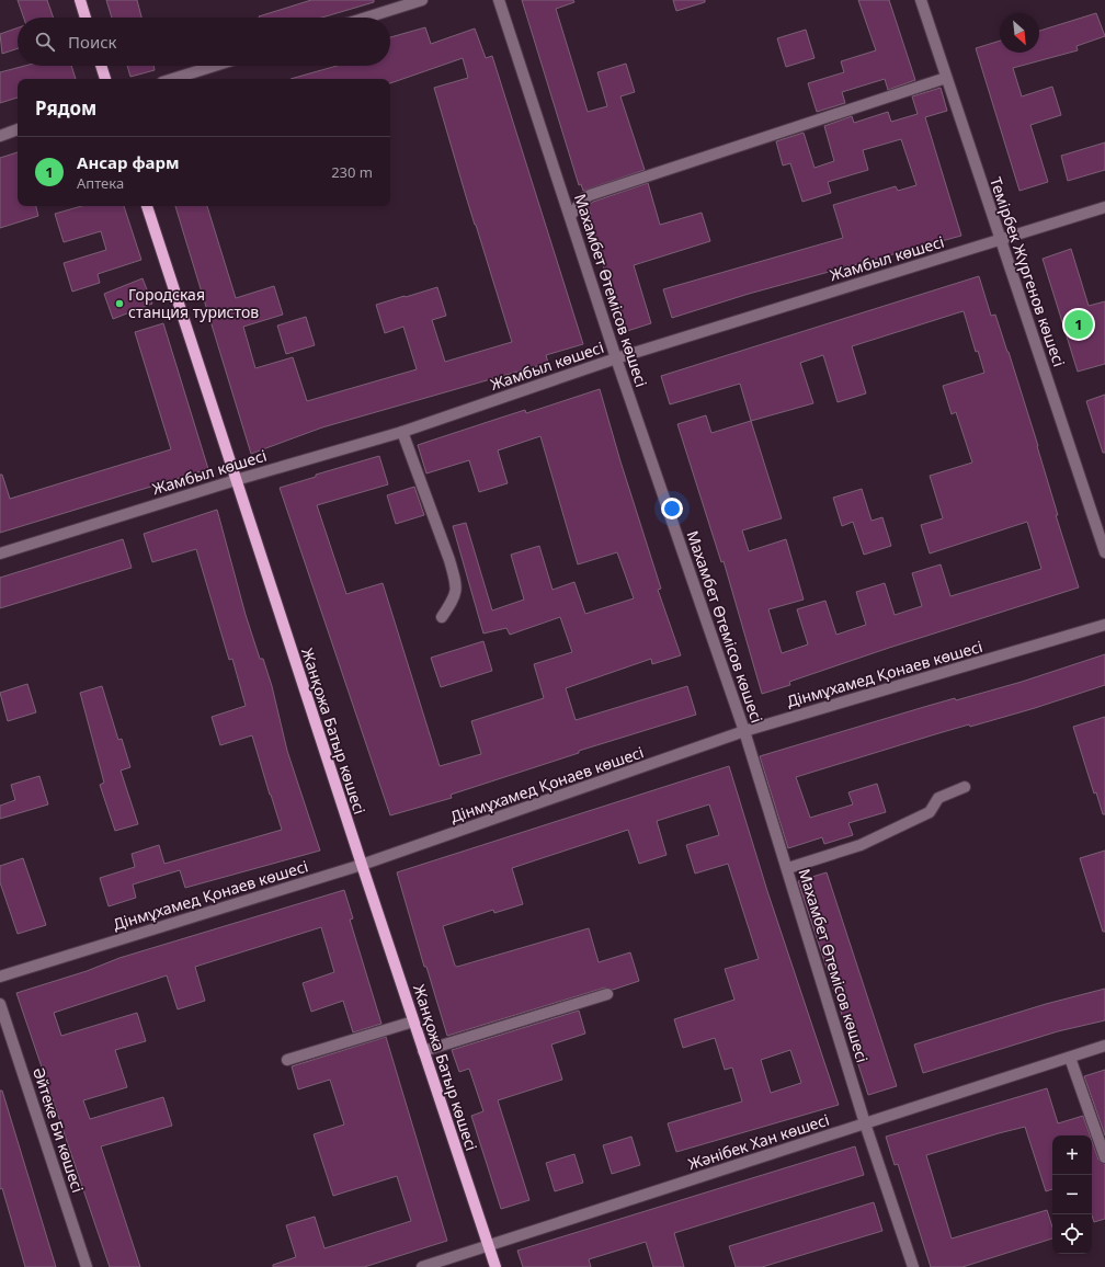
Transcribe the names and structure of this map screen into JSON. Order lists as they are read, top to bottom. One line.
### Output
{"streets":{"main road":["Жанқожа Батыр көшесі"],"street":["Жамбыл көшесі","Темірбек Жүргенов көшесі","Махамбет Өтемісов көшесі","Дінмұхамед Қонаев көшесі","Әйтеке Би көшесі","Жәнібек Хан көшесі"]},"crossings":[["Жамбыл көшесі","Темірбек Жүргенов көшесі"],["Жамбыл көшесі","Махамбет Өтемісов көшесі"],["Жамбыл көшесі","Жанқожа Батыр көшесі"],["Махамбет Өтемісов көшесі","Дінмұхамед Қонаев көшесі"],["Махамбет Өтемісов көшесі","Жәнібек Хан көшесі"],["Дінмұхамед Қонаев көшесі","Жанқожа Батыр көшесі"],["Жанқожа Батыр көшесі","Жәнібек Хан көшесі"]],"places":["Городская станция туристов"],"north":"bottom right","page":{"search":"Поиск","heading":"Рядом","list":[{"mark":"1","name":"Ансар фарм","note":"Аптека","value":"230 m"}],"pins":"1","map_buttons":["+","−"]}}
